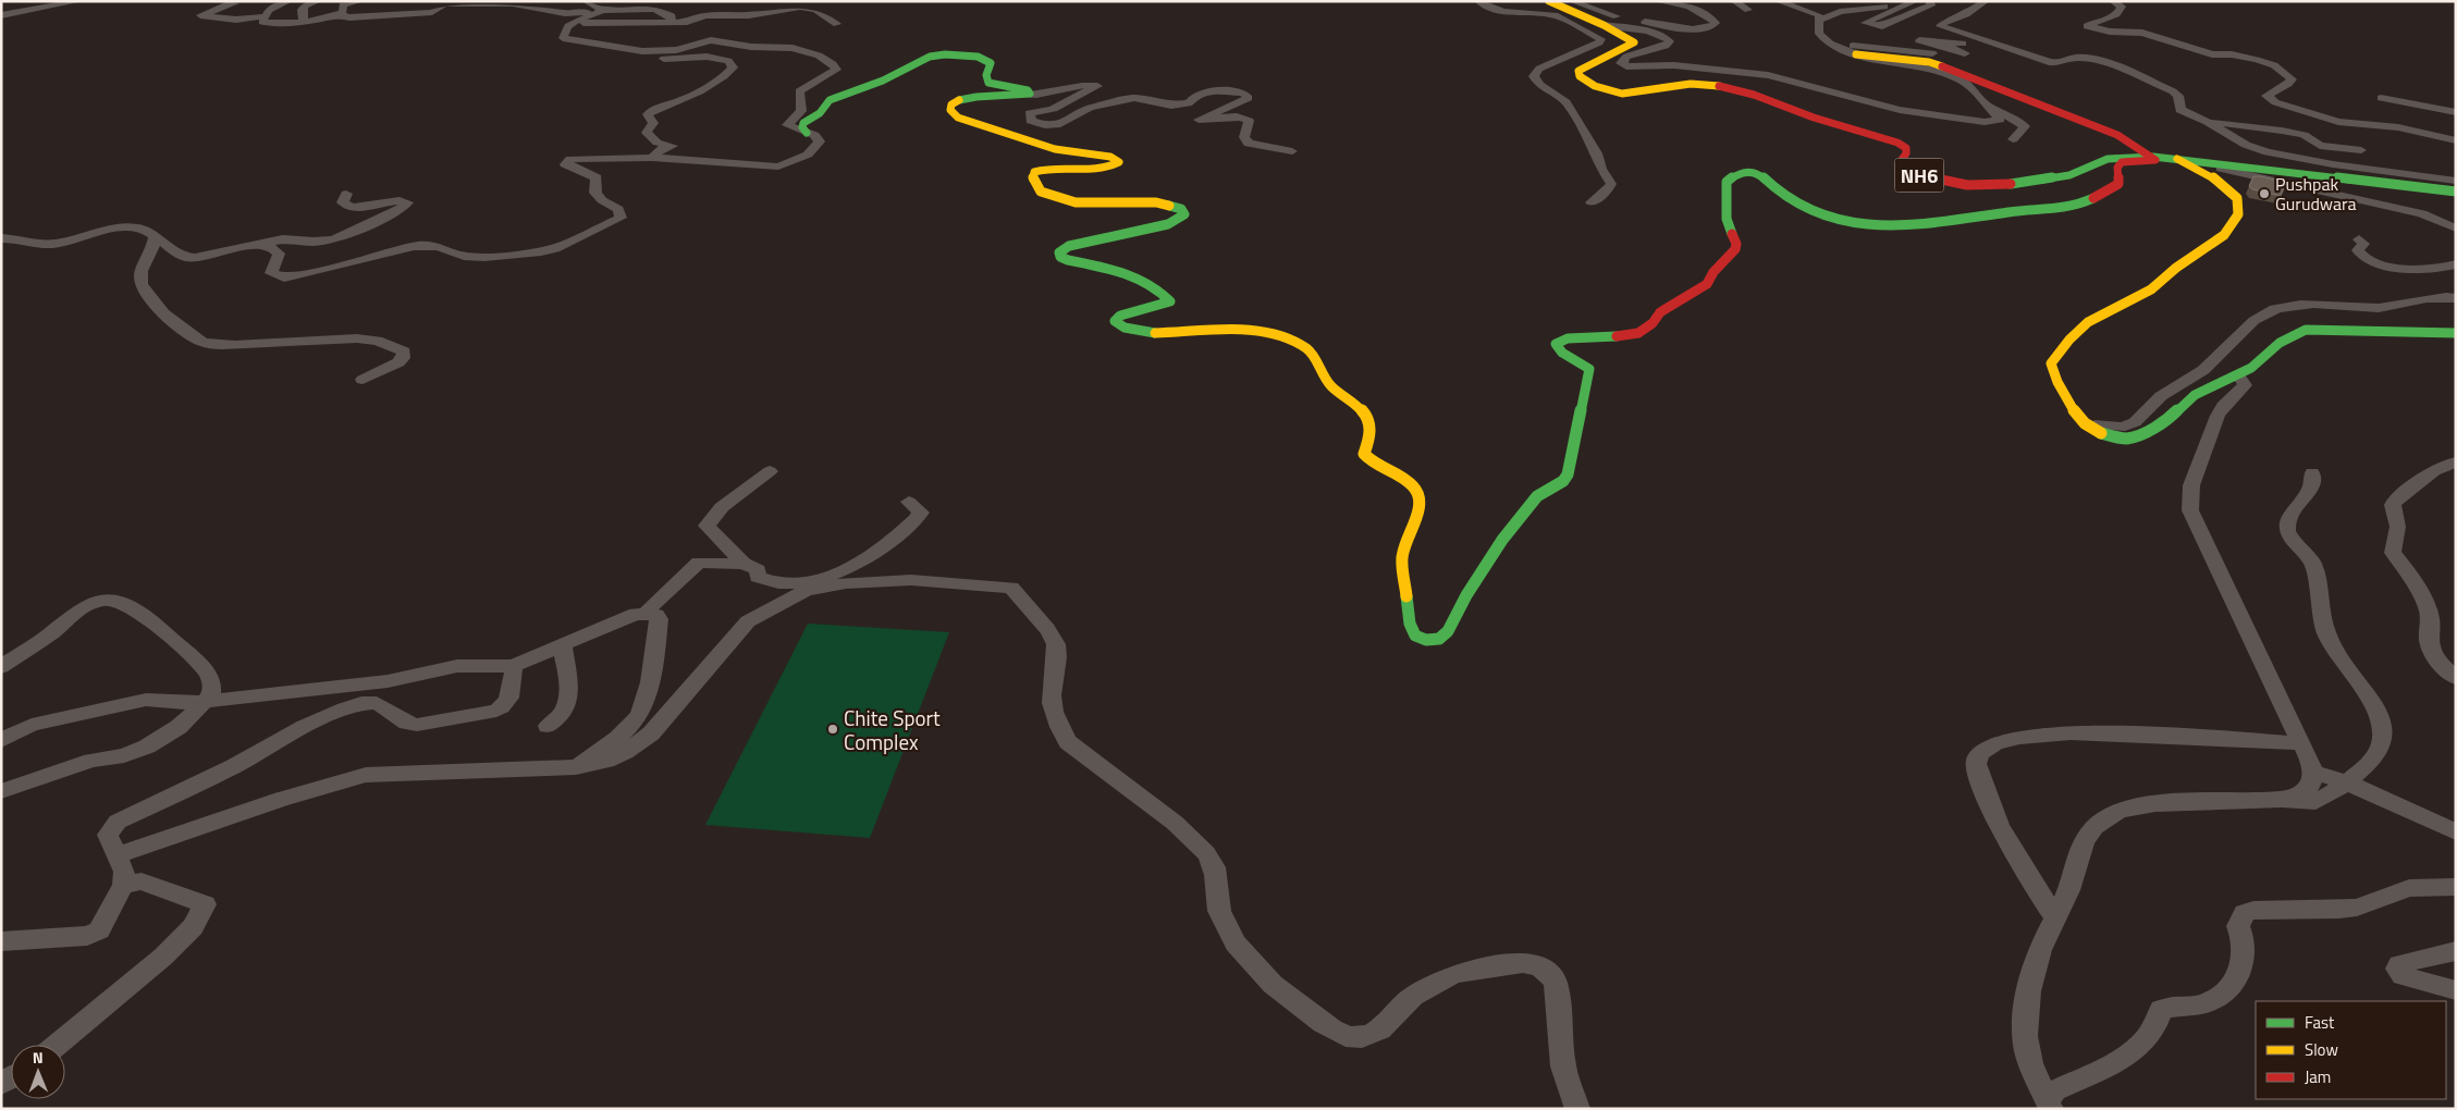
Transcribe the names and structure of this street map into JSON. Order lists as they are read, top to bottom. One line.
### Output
{"streets":{"main road":["NH6"]},"places":["Pushpak Gurudwara","Chite Sport Complex"],"legend":["Fast","Slow","Jam"],"north":"top"}
